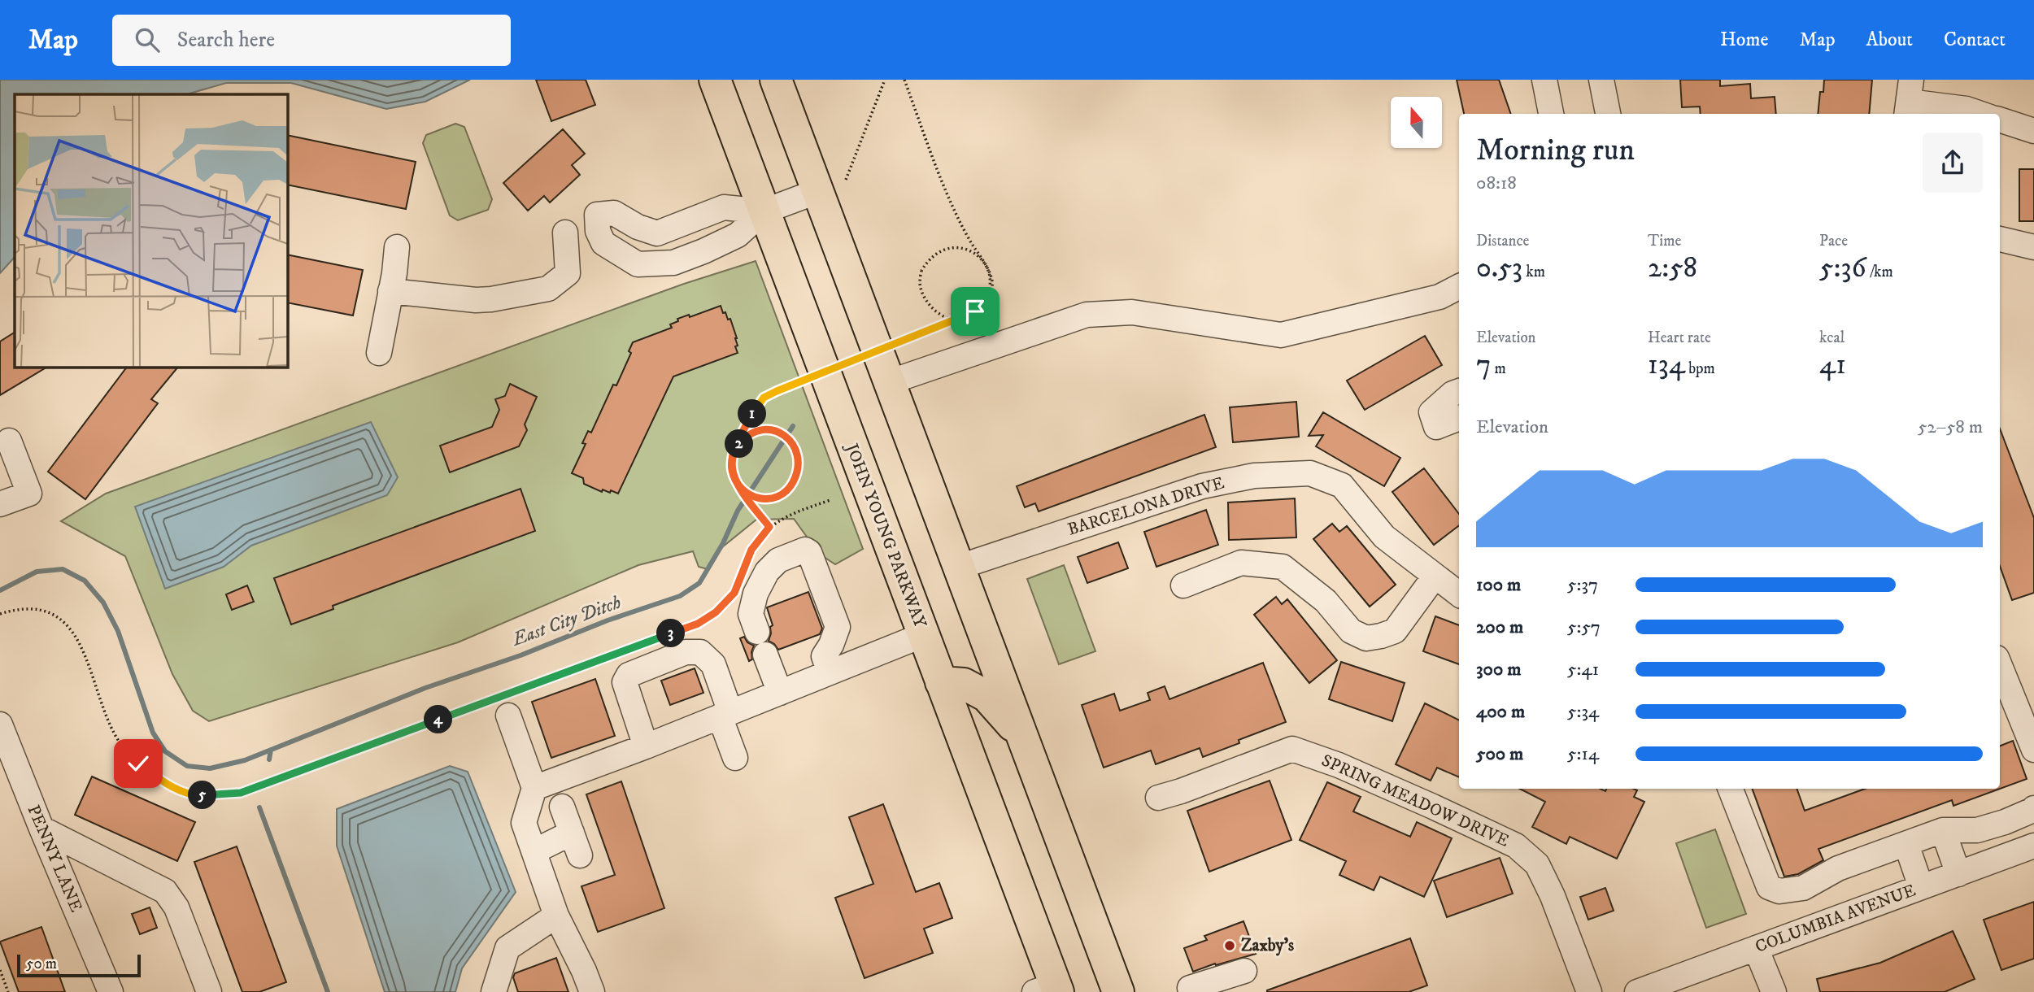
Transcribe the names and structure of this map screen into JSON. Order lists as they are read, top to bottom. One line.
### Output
{"streets":{"highway":["JOHN YOUNG PARKWAY"],"street":["BARCELONA DRIVE","SPRING MEADOW DRIVE","PENNY LANE","COLUMBIA AVENUE"]},"water":["East City Ditch"],"places":["Zaxby's"],"scale_bar":"50 m","north":"top","page":{"header":"Map","search":"Search here","nav":["Home","Map","About","Contact"],"heading":["Morning run","08:18"],"stats":[["Distance","0.53 km"],["Time","2:58"],["Pace","5:36 /km"],["Elevation","7 m"],["Heart rate","134 bpm"],["kcal","41"]],"pins":["1","2","3","4","5"],"chart":["Elevation","52–58 m"],"list":[{"name":"100 m","note":"5:37"},{"name":"200 m","note":"5:57"},{"name":"300 m","note":"5:41"},{"name":"400 m","note":"5:34"},{"name":"500 m","note":"5:14"}],"scale":"50 m"}}
